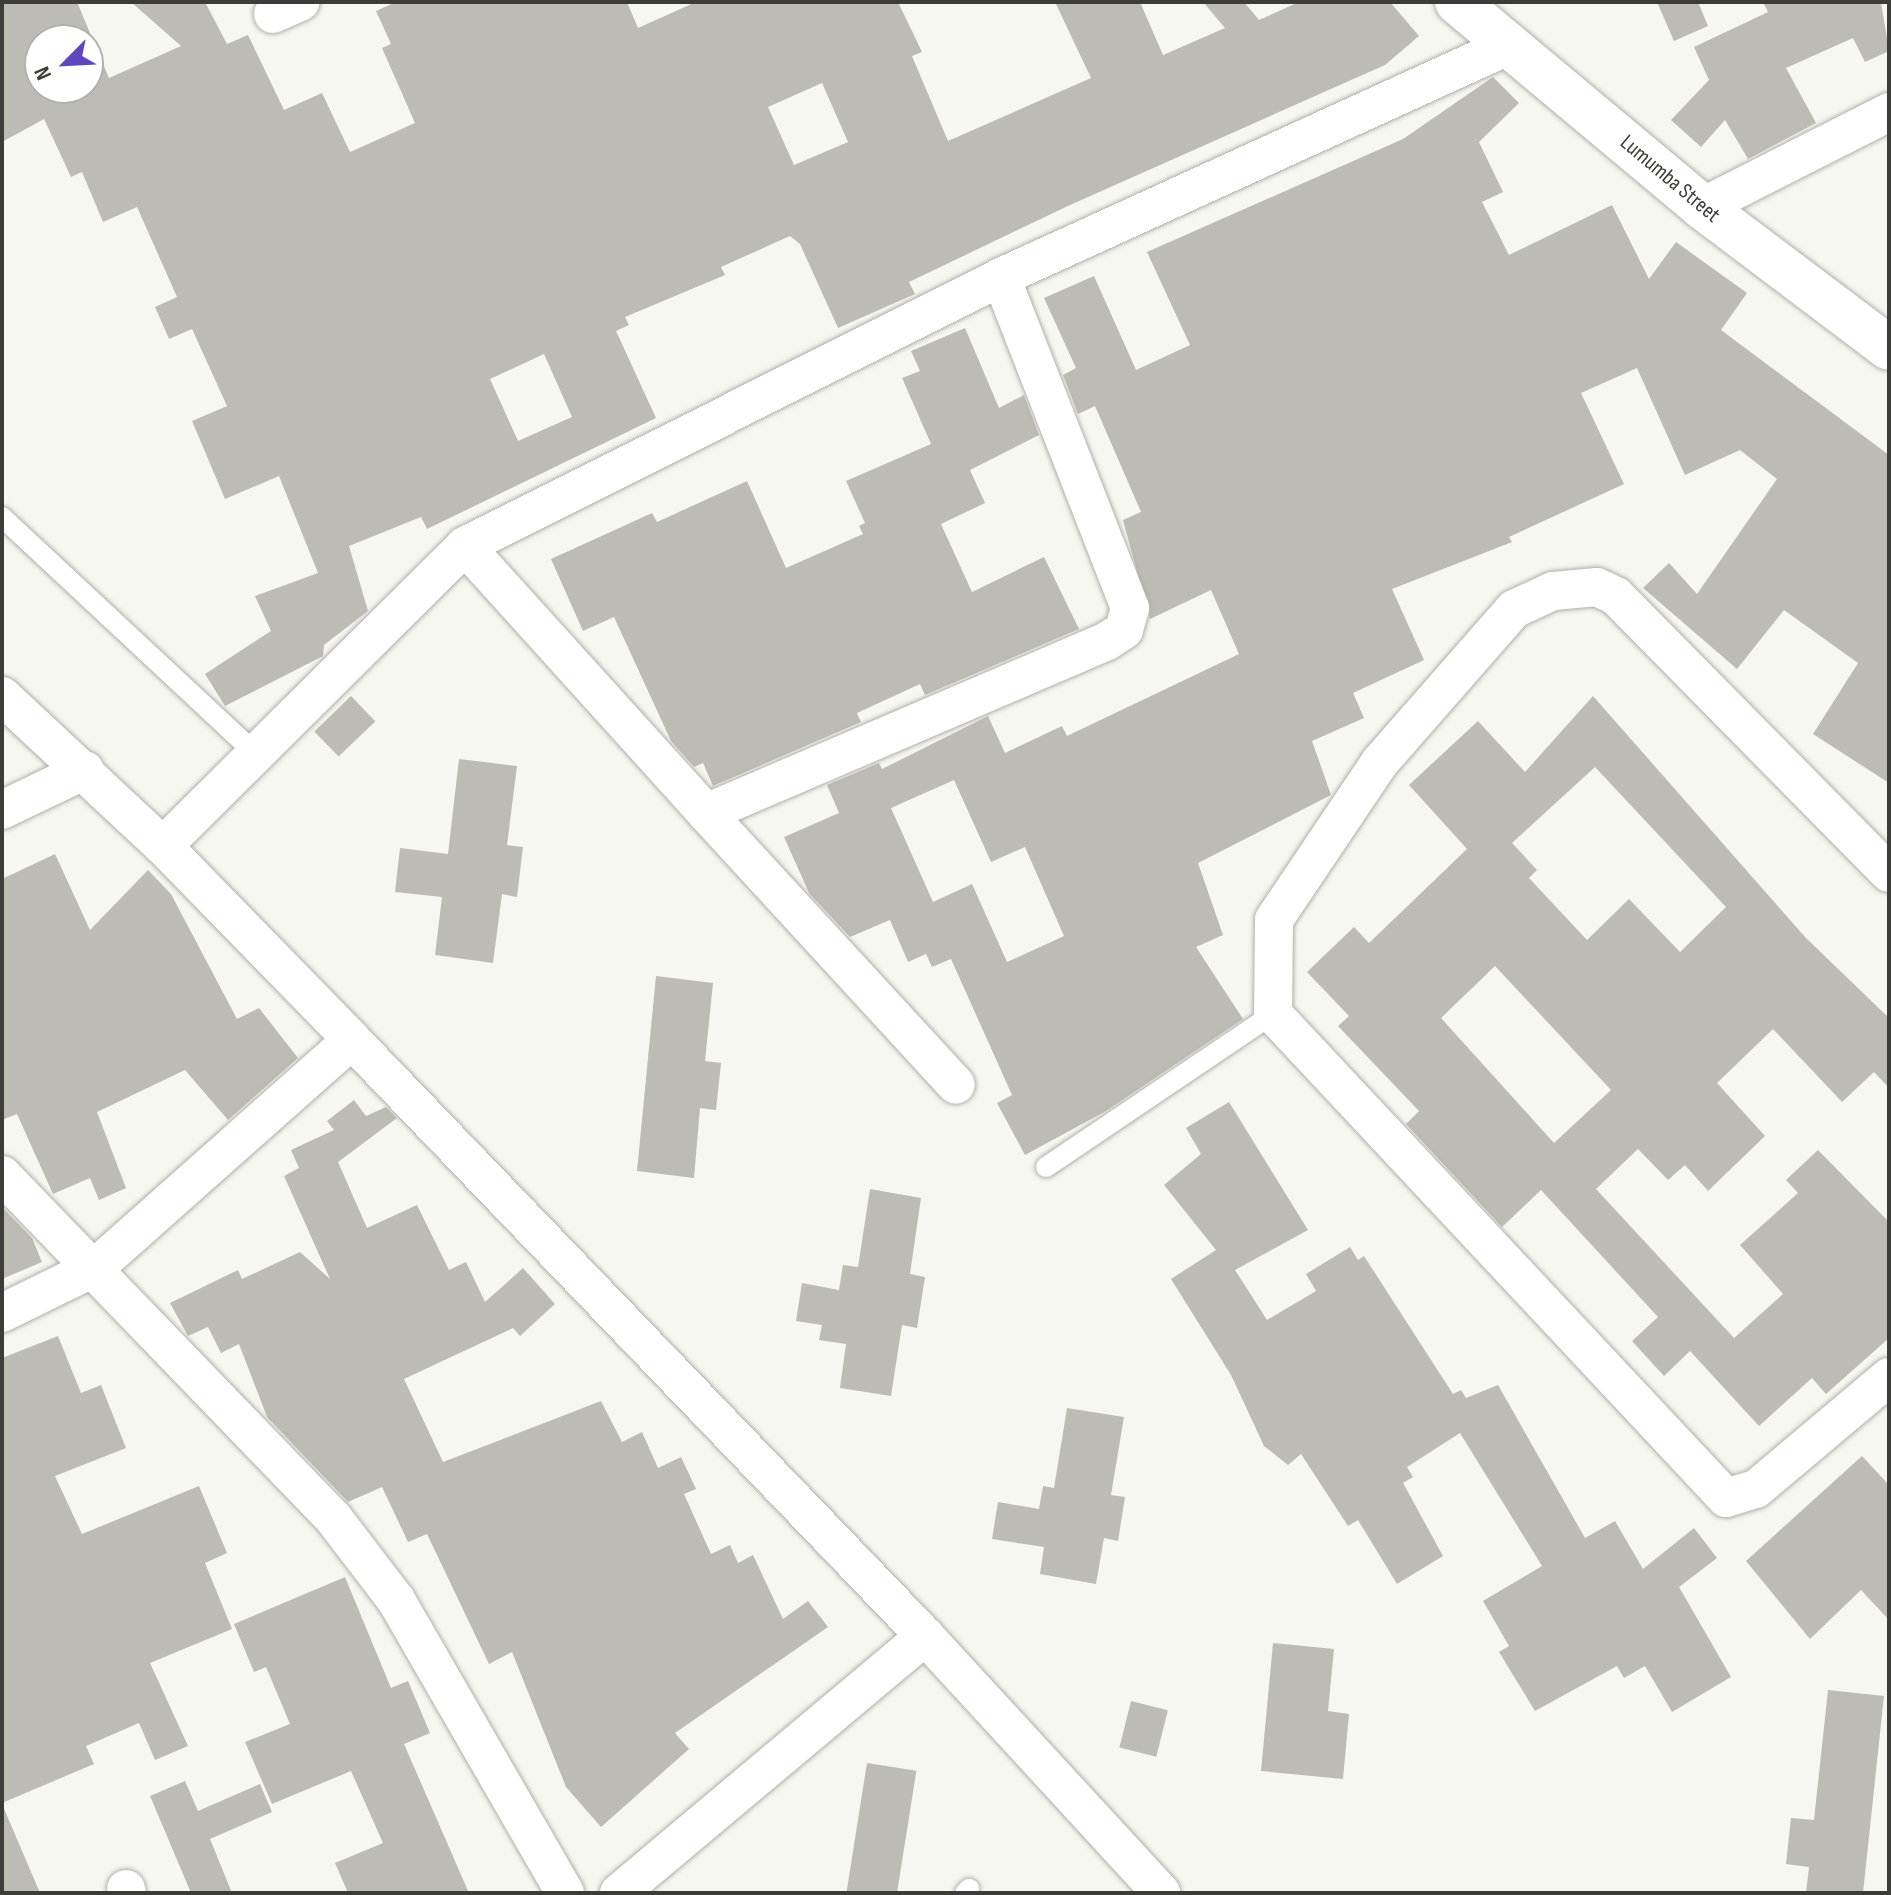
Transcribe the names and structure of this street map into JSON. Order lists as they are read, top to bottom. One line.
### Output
{"streets":{"main road":["Lumumba Street"]},"north":"bottom left"}
